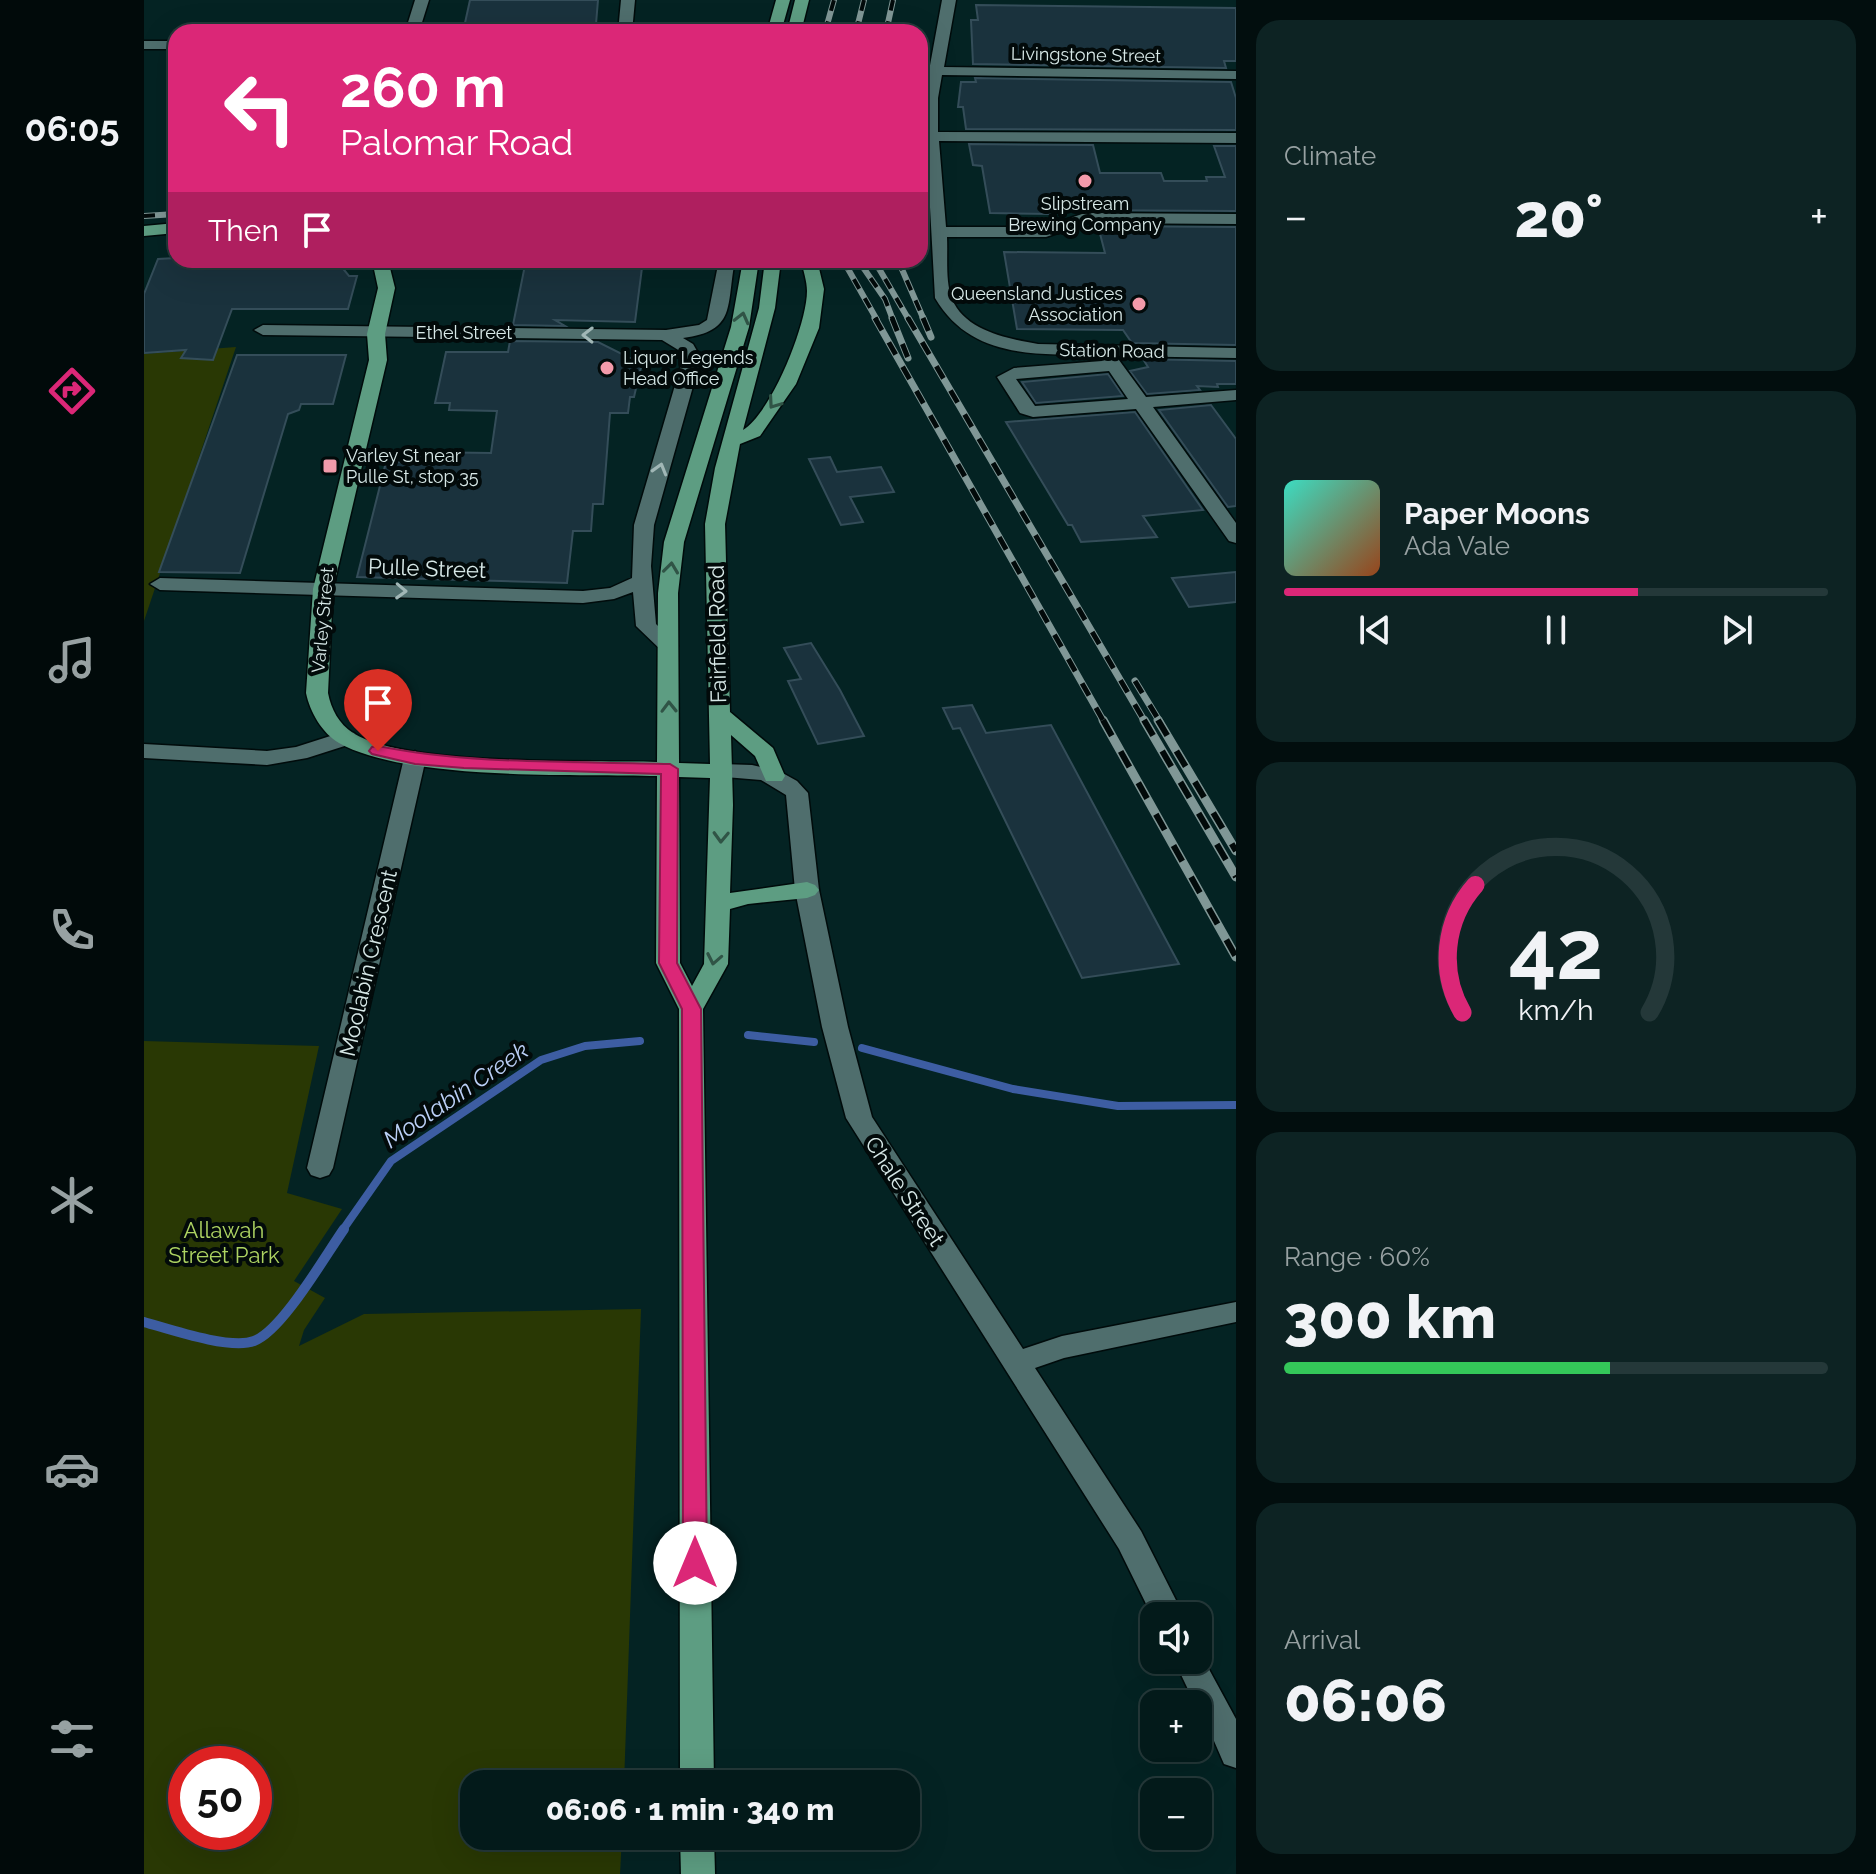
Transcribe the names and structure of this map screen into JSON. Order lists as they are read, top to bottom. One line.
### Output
{"streets":{"main road":["Varley Street","Fairfield Road"],"street":["Livingstone Street","Ethel Street","Station Road","Pulle Street","Moolabin Crescent","Chale Street"]},"crossings":[["Livingstone Street","Station Road"],["Ethel Street","Varley Street"],["Pulle Street","Varley Street"]],"one_way":["Ethel Street","Pulle Street"],"water":["Moolabin Creek"],"parks":["Allawah Street Park"],"places":{"other":["Slipstream Brewing Company","Queensland Justices Association","Liquor Legends Head Office"],"transit":["Varley St near Pulle St, stop 35"]},"page":{"tabs":"06:05","tile":["Climate",["Range · 60%","300 km"],["Arrival","06:06"]],"turn":["260 m","Palomar Road"],"heat":["−","20°","+"],"then":"Then","song":["Paper Moons","Ada Vale"],"map_buttons":["+","−"],"limit":"50","trip":"06:06 · 1 min · 340 m","gauge":["42","km/h"]}}
